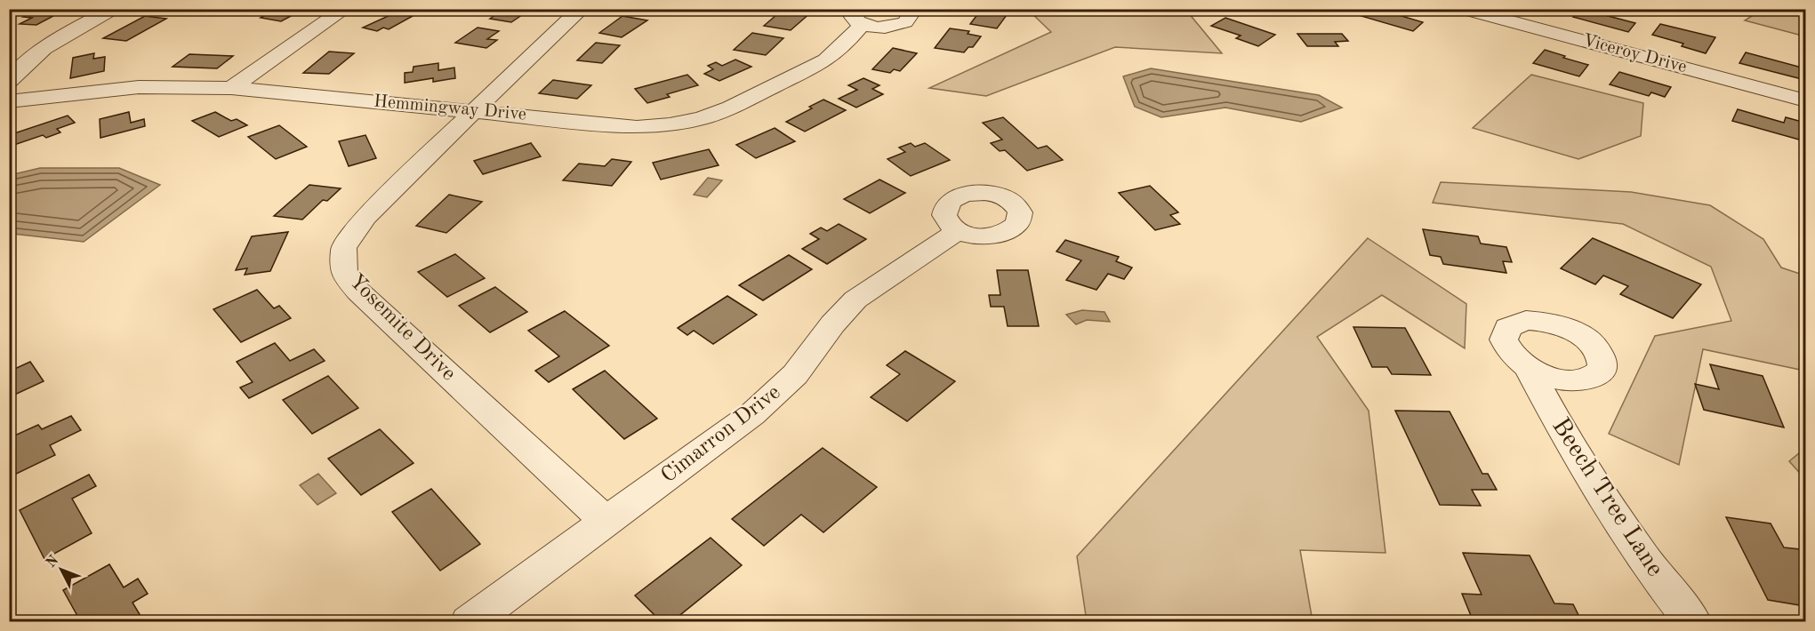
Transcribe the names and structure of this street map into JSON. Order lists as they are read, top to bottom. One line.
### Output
{"streets":{"street":["Viceroy Drive","Hemmingway Drive","Yosemite Drive","Cimarron Drive","Beech Tree Lane"]},"crossings":[["Hemmingway Drive","Yosemite Drive"],["Yosemite Drive","Cimarron Drive"]],"north":"top left"}
